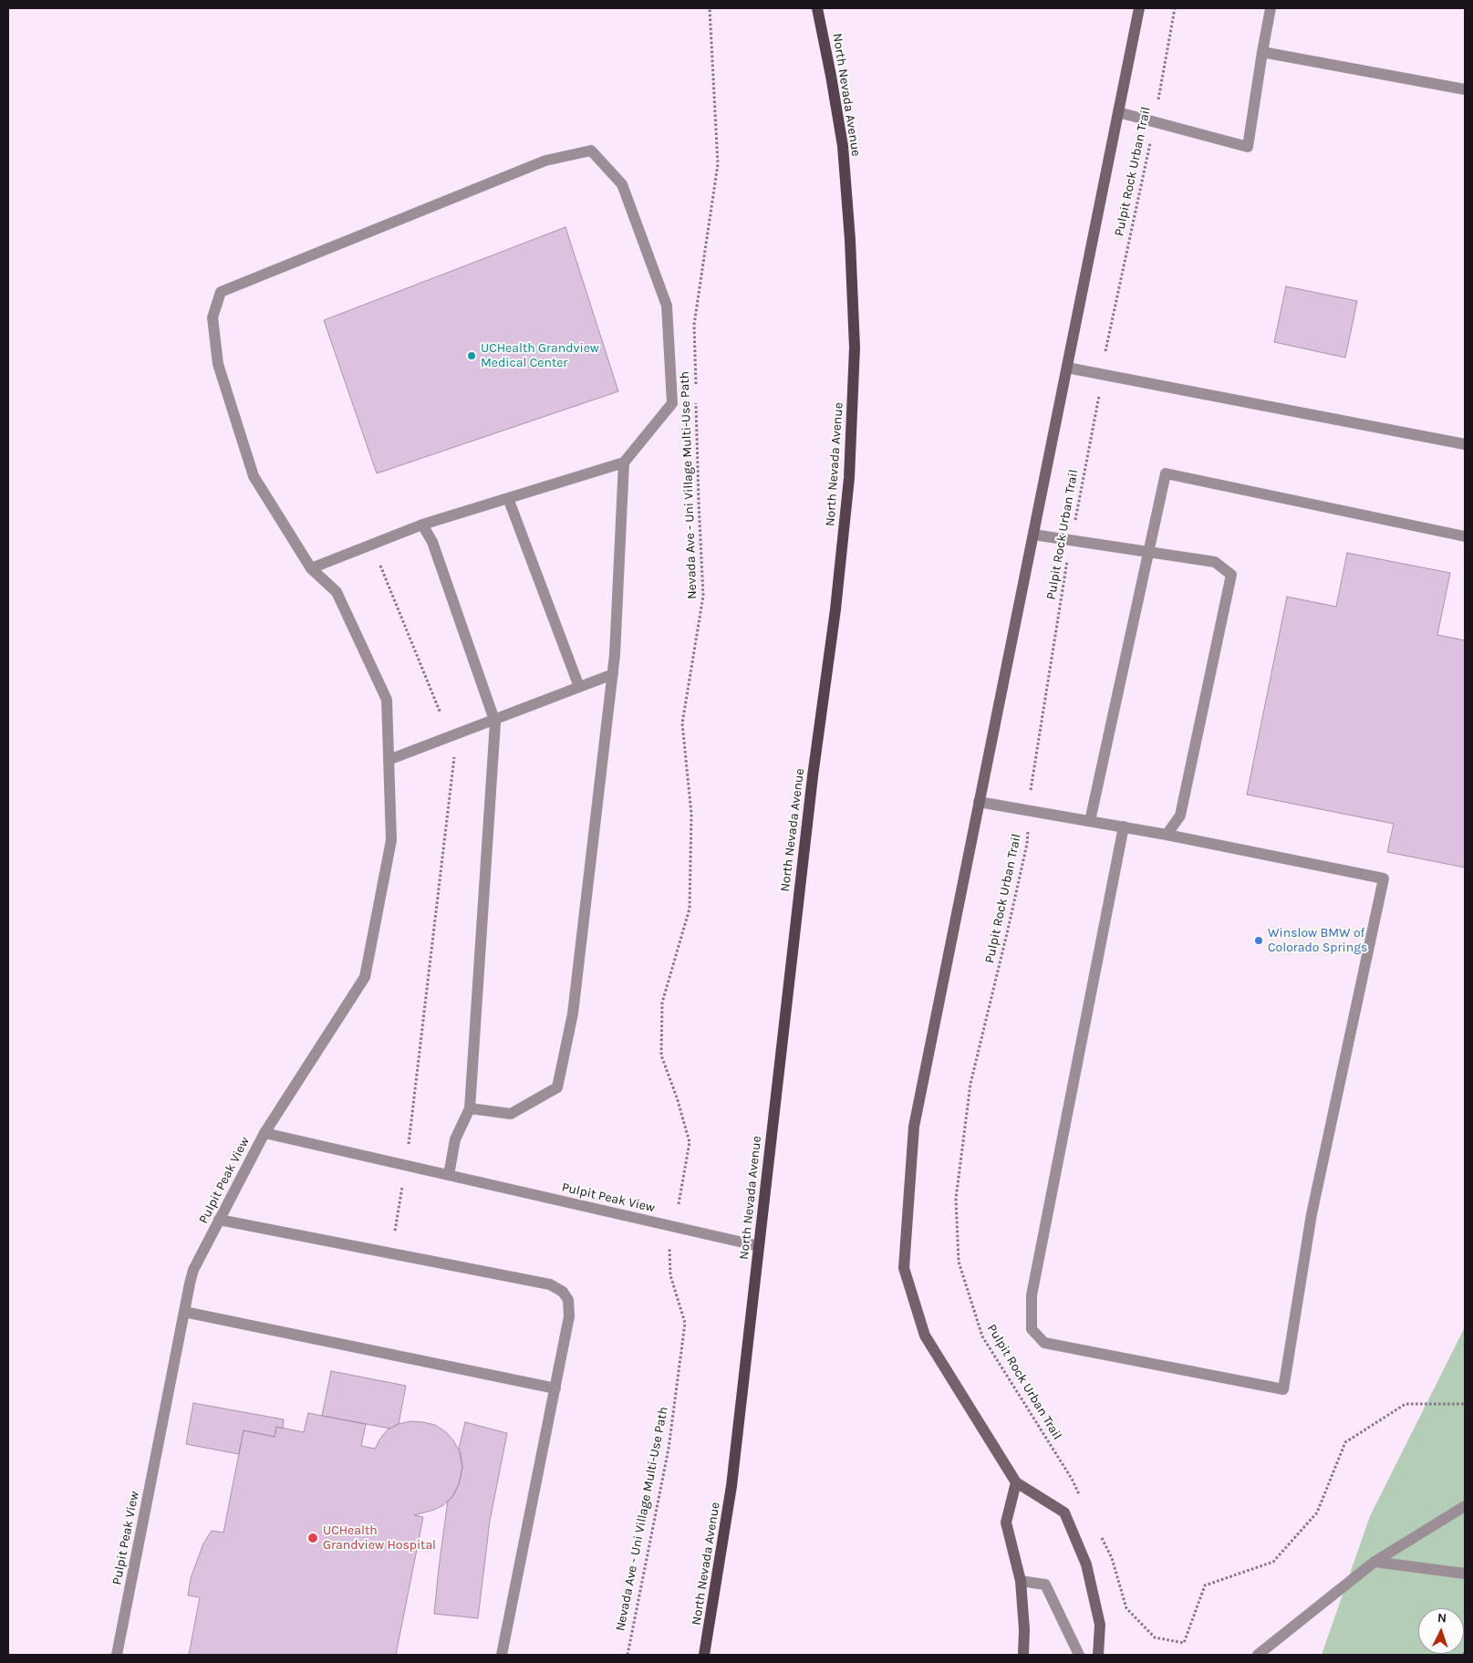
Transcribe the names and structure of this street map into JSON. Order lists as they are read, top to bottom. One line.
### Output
{"streets":{"main road":["North Nevada Avenue"],"street":["Pulpit Peak View"],"path":["Pulpit Rock Urban Trail","Nevada Ave - Uni Village Multi-Use Path"]},"crossings":[["North Nevada Avenue","Pulpit Peak View"],["Nevada Ave - Uni Village Multi-Use Path","Pulpit Peak View"]],"places":["UCHealth Grandview Medical Center","Winslow BMW of Colorado Springs","UCHealth Grandview Hospital"],"north":"top"}
